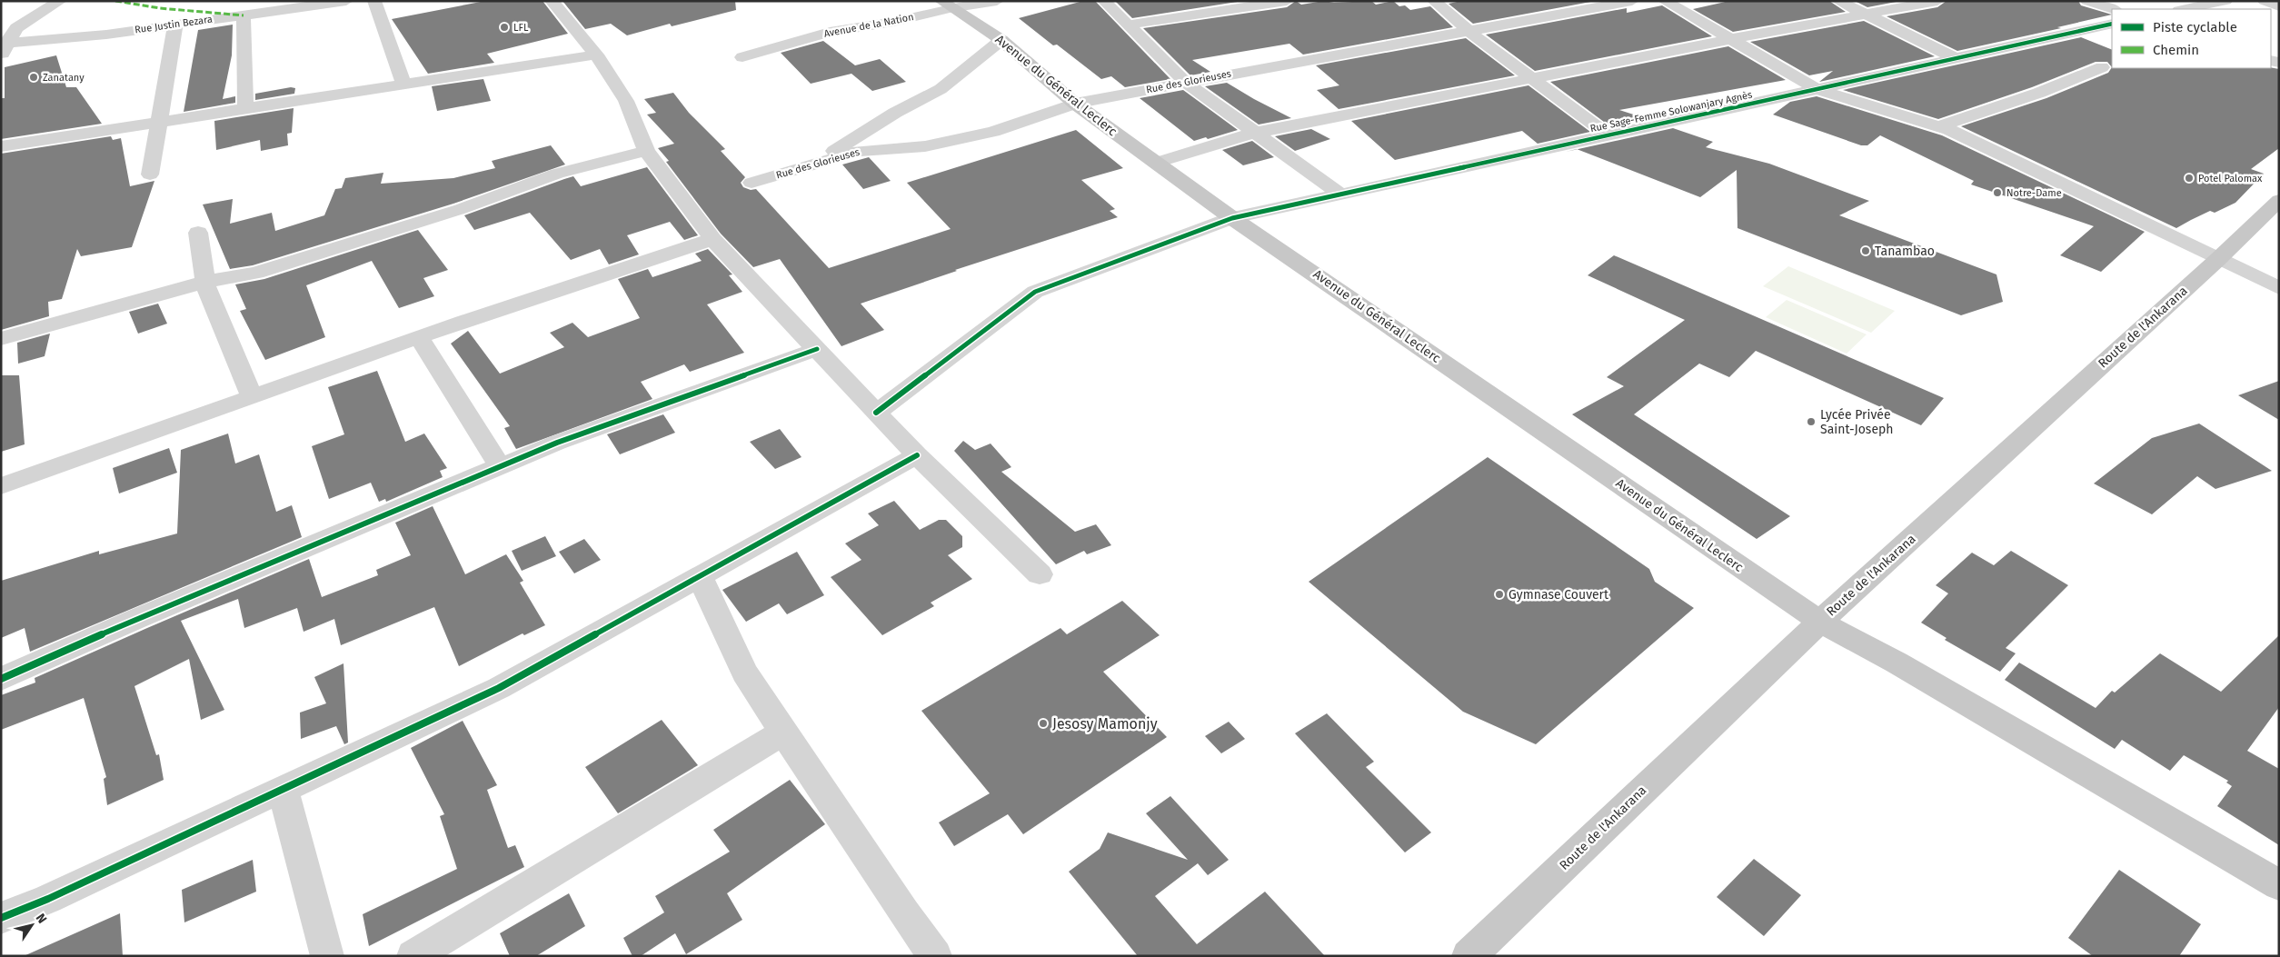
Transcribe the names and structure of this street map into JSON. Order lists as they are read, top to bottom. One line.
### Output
{"streets":{"main road":["Avenue du Général Leclerc","Route de l'Ankarana"],"street":["Rue Justin Bezara","Avenue de la Nation","Rue des Glorieuses","Rue Sage-Femme Solowanjary Agnès"]},"crossings":[["Avenue de la Nation","Avenue du Général Leclerc"],["Rue des Glorieuses","Avenue du Général Leclerc"],["Avenue du Général Leclerc","Rue Sage-Femme Solowanjary Agnès"],["Avenue du Général Leclerc","Route de l'Ankarana"]],"places":["LFL","Zanatany","Potel Palomax","Notre-Dame","Tanambao","Lycée Privée Saint-Joseph","Gymnase Couvert","Jesosy Mamonjy"],"legend":["Piste cyclable","Chemin"],"north":"top right"}
